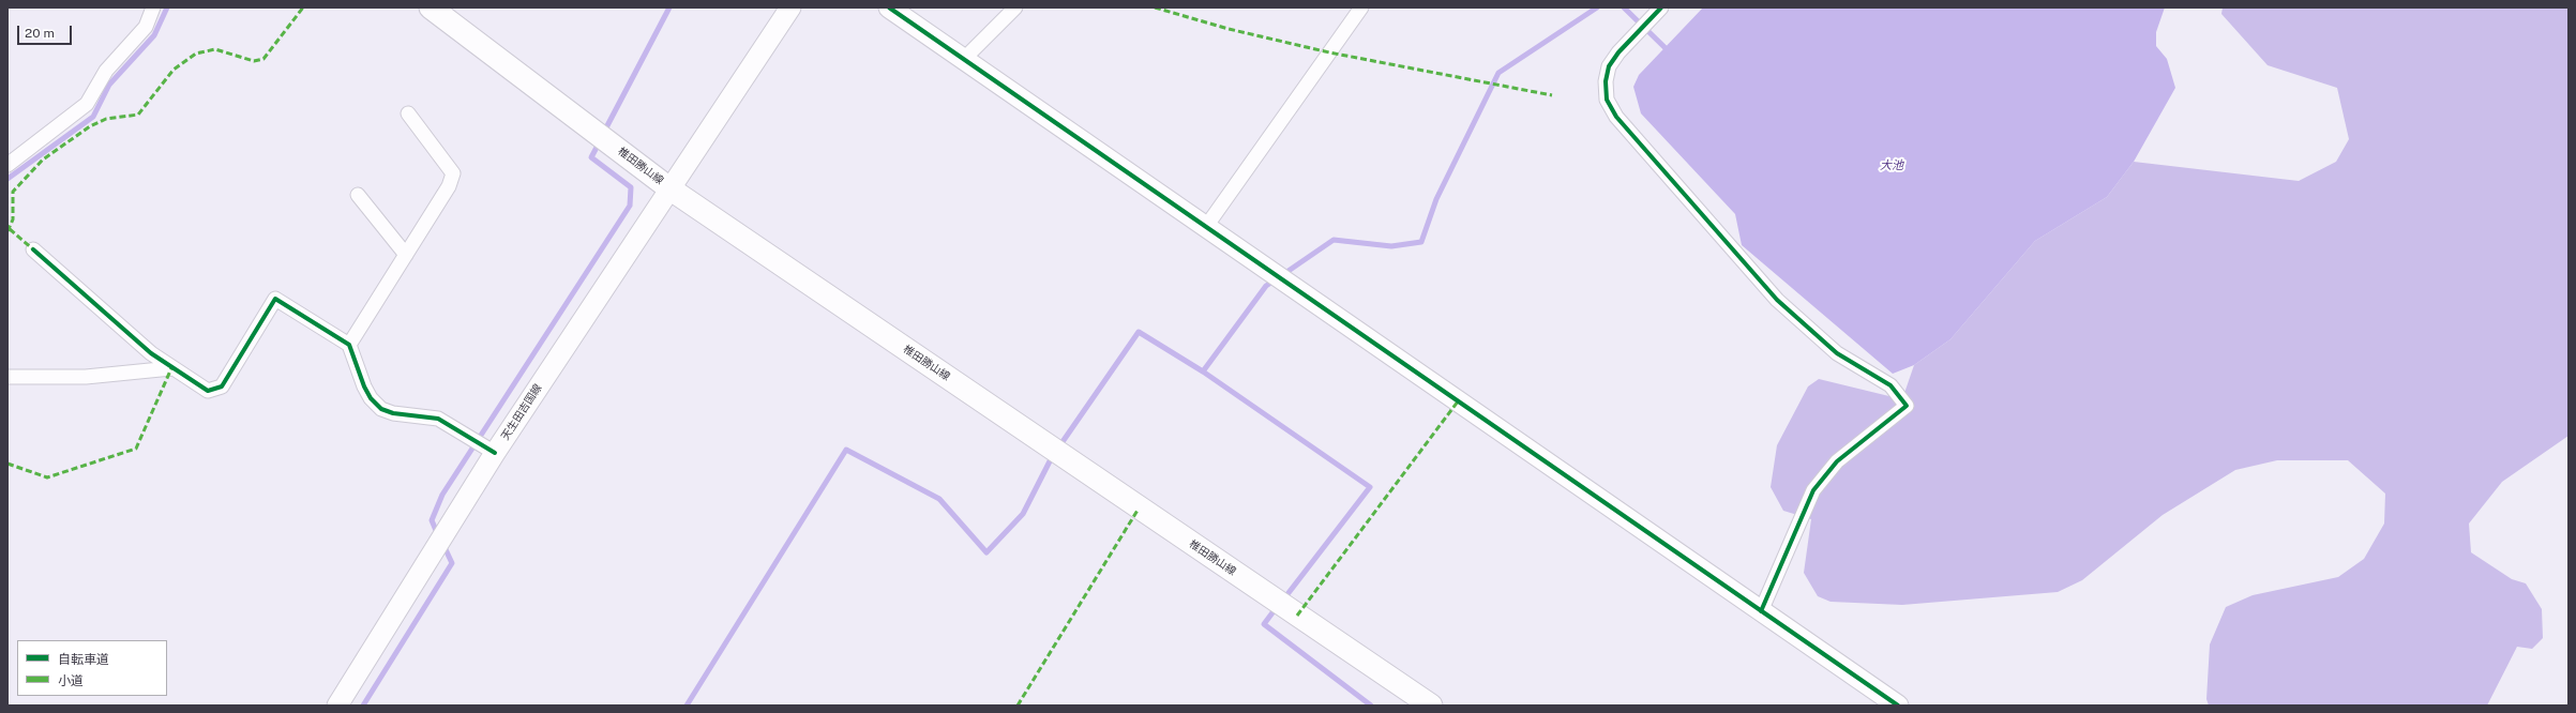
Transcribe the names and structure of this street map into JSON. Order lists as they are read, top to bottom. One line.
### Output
{"streets":{"main road":["椎田勝山線"],"street":["天生田吉国線"]},"crossings":[["椎田勝山線","天生田吉国線"]],"water":["大池"],"legend":["自転車道","小道"],"scale_bar":"20 m"}
